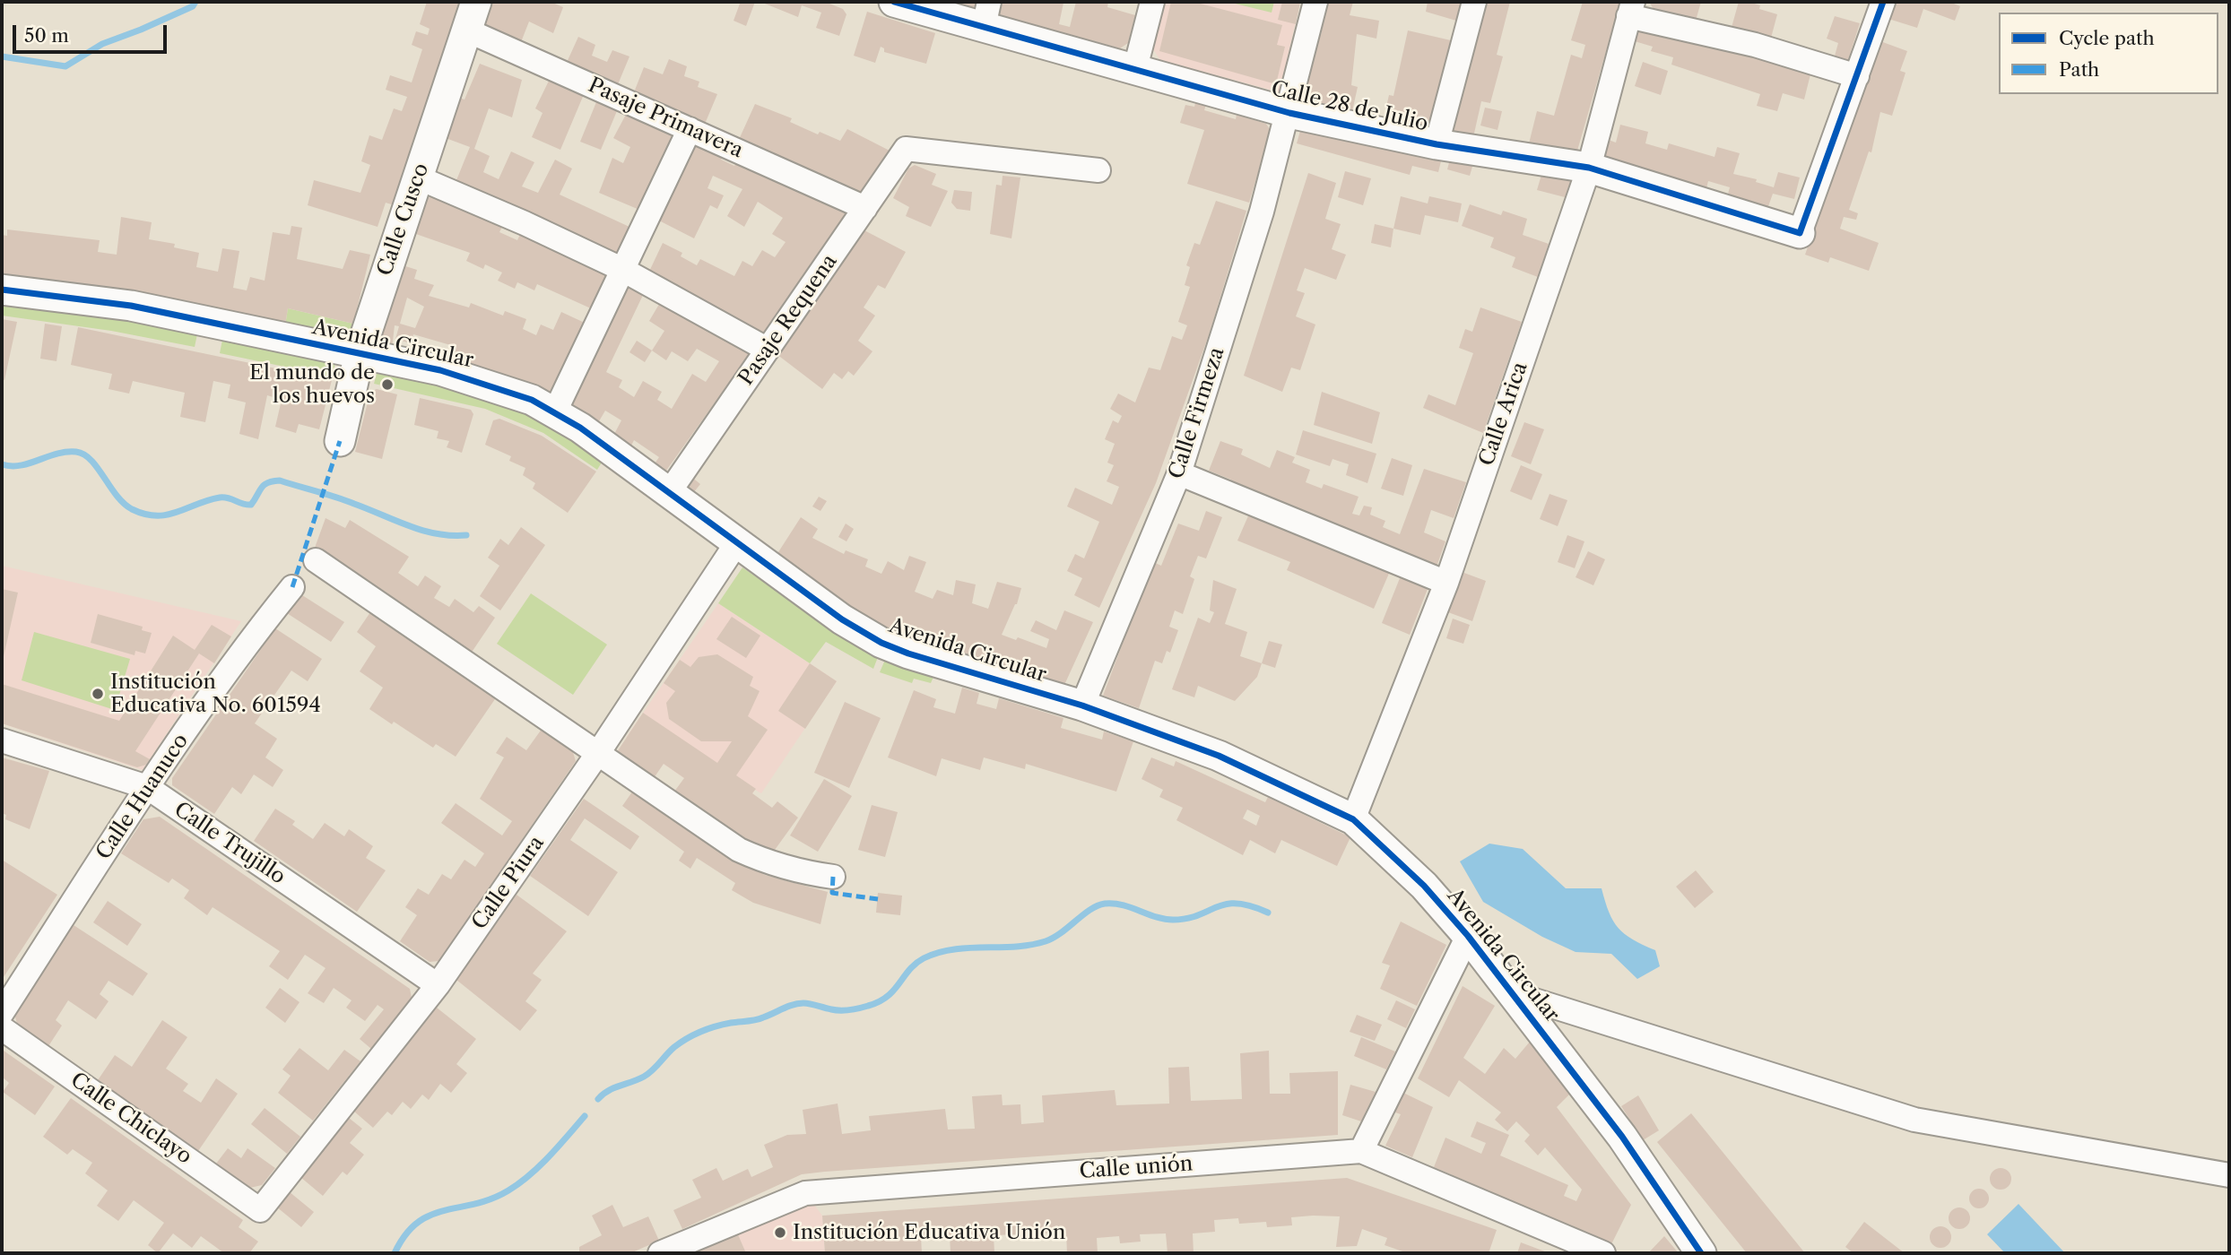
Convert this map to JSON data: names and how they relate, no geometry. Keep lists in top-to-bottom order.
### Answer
{
  "streets": {
    "street": [
      "Calle 28 de Julio",
      "Pasaje Primavera",
      "Calle Cusco",
      "Pasaje Requena",
      "Avenida Circular",
      "Calle Firmeza",
      "Calle Arica",
      "Calle Huanuco",
      "Calle Trujillo",
      "Calle Piura",
      "Calle Chiclayo",
      "Calle unión"
    ]
  },
  "crossings": [
    ["Calle 28 de Julio", "Calle Firmeza"],
    ["Calle 28 de Julio", "Calle Arica"],
    ["Pasaje Primavera", "Calle Cusco"],
    ["Pasaje Primavera", "Pasaje Requena"],
    ["Calle Cusco", "Avenida Circular"],
    ["Pasaje Requena", "Avenida Circular"],
    ["Avenida Circular", "Calle Firmeza"],
    ["Avenida Circular", "Calle Arica"],
    ["Avenida Circular", "Calle Piura"],
    ["Calle Huanuco", "Calle Trujillo"],
    ["Calle Trujillo", "Calle Piura"],
    ["Calle Piura", "Calle Chiclayo"]
  ],
  "places": ["El mundo de los huevos", "Institución Educativa No. 601594", "Institución Educativa Unión"],
  "legend": ["Cycle path", "Path"],
  "scale_bar": "50 m"
}
